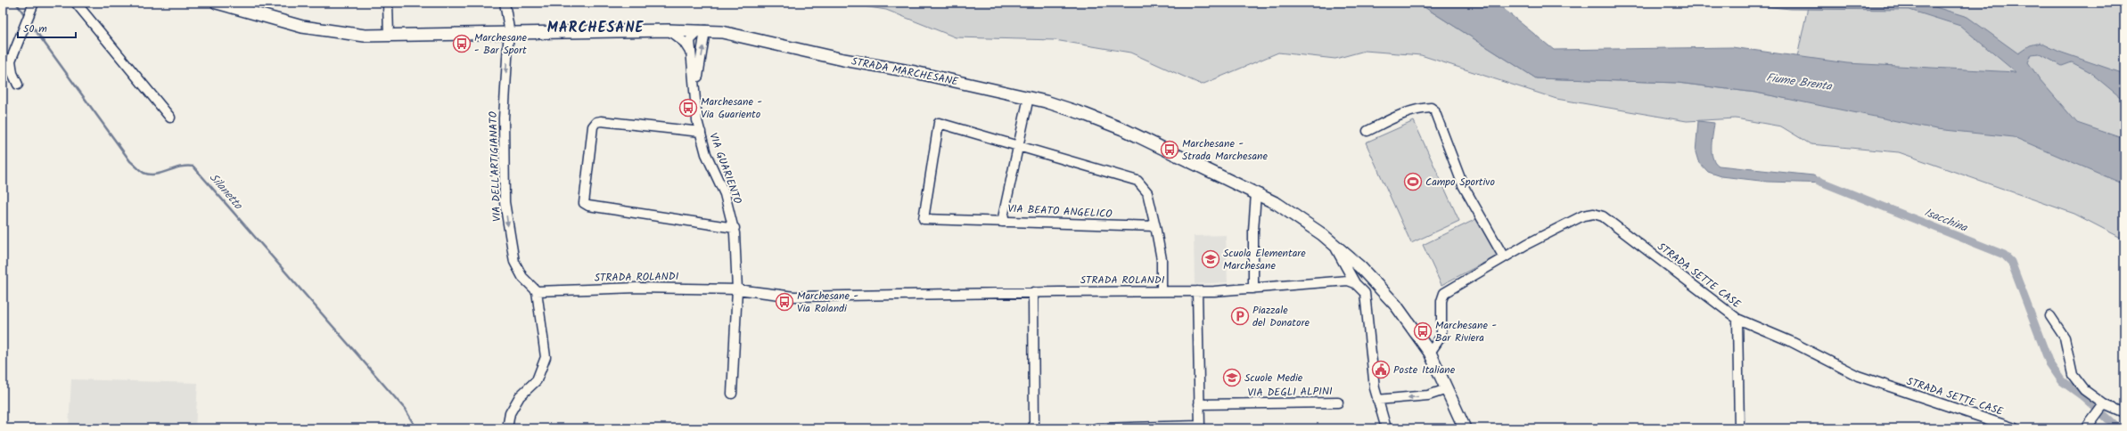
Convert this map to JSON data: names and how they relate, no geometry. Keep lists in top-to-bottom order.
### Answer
{
  "streets": {
    "main road": ["STRADA MARCHESANE"],
    "street": [
      "VIA DELL'ARTIGIANATO",
      "VIA GUARIENTO",
      "VIA BEATO ANGELICO",
      "STRADA SETTE CASE",
      "STRADA ROLANDI",
      "VIA DEGLI ALPINI"
    ]
  },
  "crossings": [
    ["STRADA MARCHESANE", "VIA DELL'ARTIGIANATO"],
    ["STRADA MARCHESANE", "VIA GUARIENTO"],
    ["STRADA MARCHESANE", "VIA BEATO ANGELICO"],
    ["STRADA MARCHESANE", "STRADA SETTE CASE"],
    ["VIA DELL'ARTIGIANATO", "STRADA ROLANDI"],
    ["VIA GUARIENTO", "STRADA ROLANDI"]
  ],
  "one_way": ["VIA DELL'ARTIGIANATO"],
  "districts": ["MARCHESANE"],
  "water": ["Fiume Brenta", "Silanetto", "Isacchina"],
  "places": {
    "bus stop": [
      "Marchesane - Bar Sport",
      "Marchesane - Via Guariento",
      "Marchesane - Strada Marchesane",
      "Marchesane - Via Rolandi",
      "Marchesane - Bar Riviera"
    ],
    "sports": ["Campo Sportivo"],
    "school or university": ["Scuola Elementare Marchesane", "Scuole Medie"],
    "parking": ["Piazzale del Donatore"],
    "public building": ["Poste Italiane"]
  },
  "scale_bar": "50 m"
}
